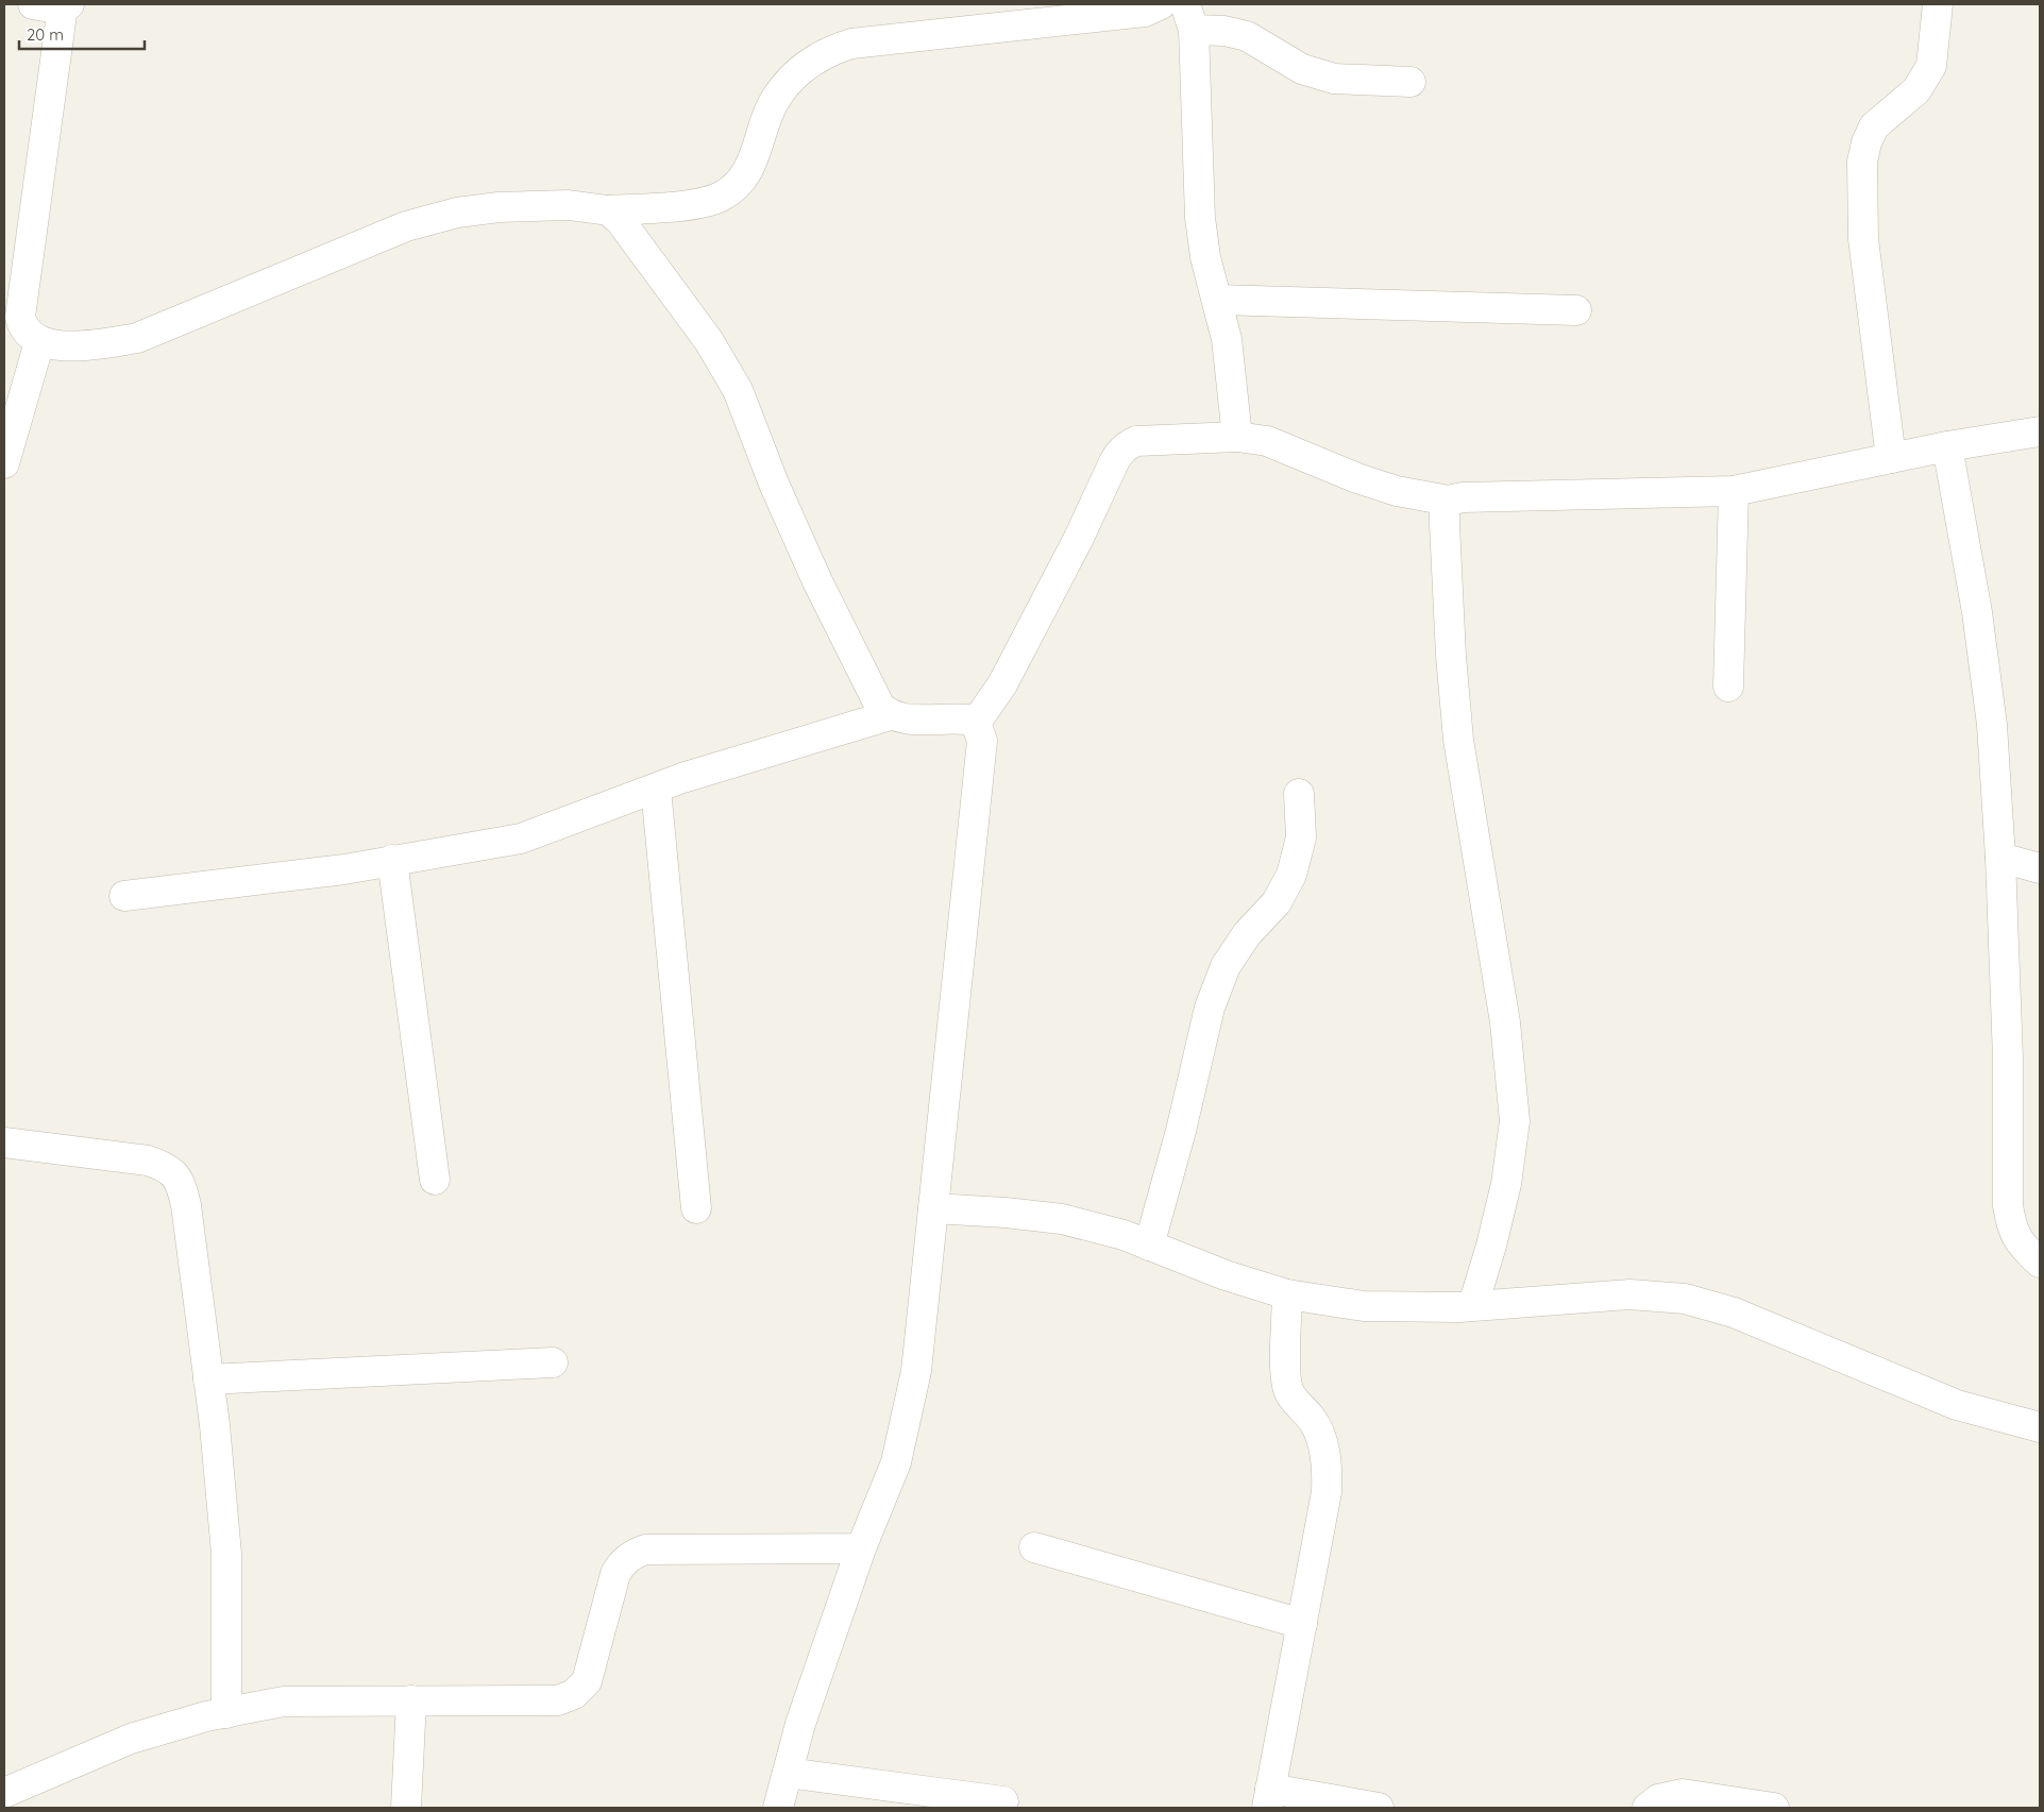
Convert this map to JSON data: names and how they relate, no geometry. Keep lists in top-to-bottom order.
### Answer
{
  "scale_bar": "20 m"
}
